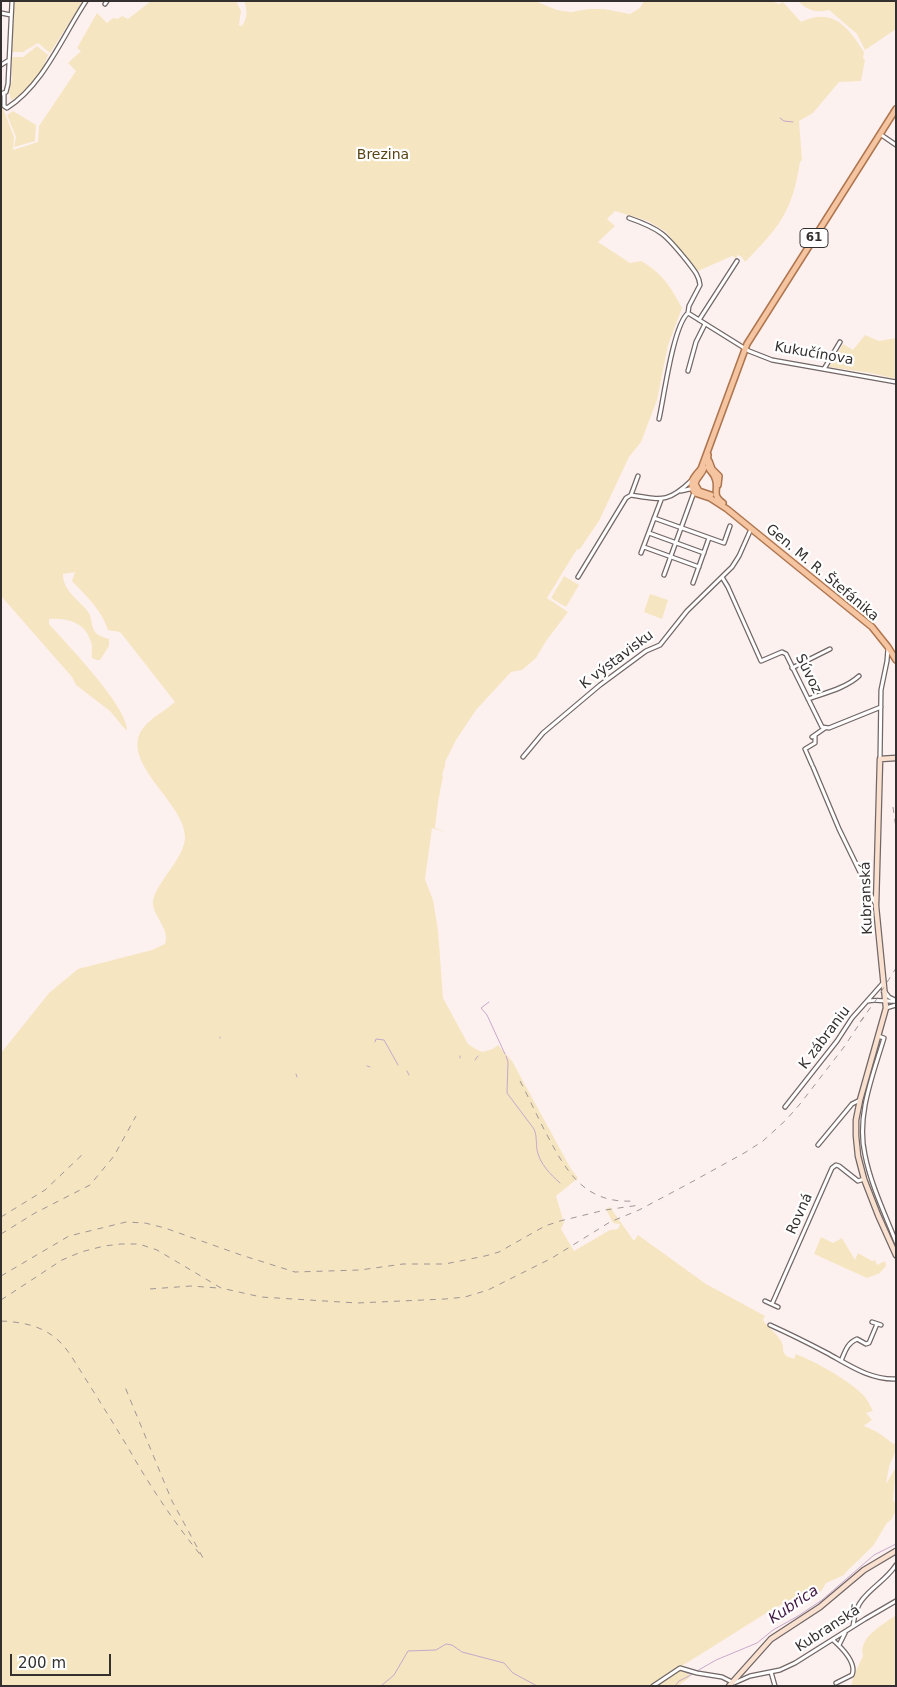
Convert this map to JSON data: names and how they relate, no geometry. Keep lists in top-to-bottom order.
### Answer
{
  "streets": {
    "main road": ["61", "Gen. M. R. Štefánika"],
    "street": [
      "Kukučínova",
      "K výstavisku",
      "Súvoz",
      "Kubranská",
      "K zábraniu",
      "Rovná"
    ]
  },
  "crossings": [
    ["61", "Kukučínova"],
    ["61", "Gen. M. R. Štefánika"],
    ["61", "K výstavisku"],
    ["Gen. M. R. Štefánika", "K výstavisku"],
    ["Gen. M. R. Štefánika", "Kubranská"],
    ["K výstavisku", "Súvoz"],
    ["Kubranská", "K zábraniu"],
    ["Kubranská", "Rovná"]
  ],
  "water": ["Kubrica"],
  "parks": ["Brezina"],
  "scale_bar": "200 m"
}
